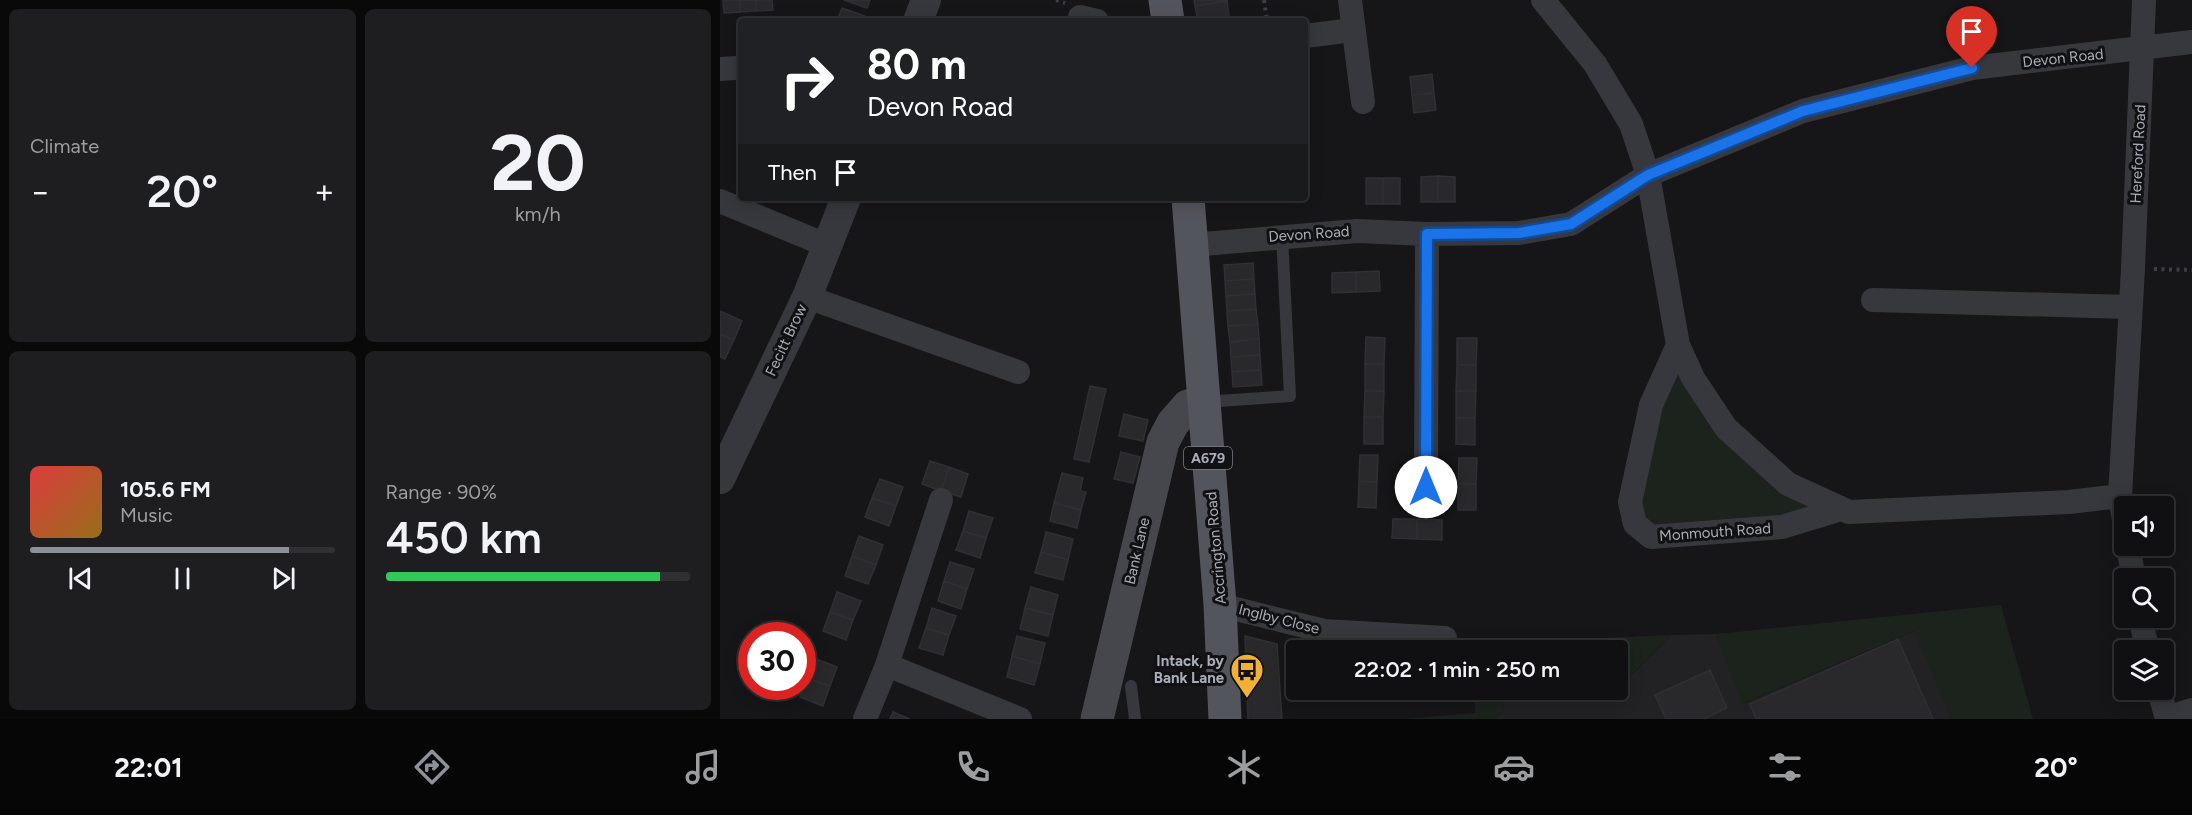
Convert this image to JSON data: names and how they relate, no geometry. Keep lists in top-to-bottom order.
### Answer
{
  "streets": {
    "main road": ["A679", "Accrington Road", "Bank Lane"],
    "street": [
      "Devon Road",
      "Hereford Road",
      "Fecitt Brow",
      "Monmouth Road",
      "Inglby Close"
    ]
  },
  "crossings": [
    ["Devon Road", "Hereford Road"],
    ["Devon Road", "Monmouth Road"],
    ["Devon Road", "Accrington Road"],
    ["Accrington Road", "Bank Lane"],
    ["Accrington Road", "Inglby Close"]
  ],
  "places": {
    "bus stop": ["Intack, by Bank Lane"]
  },
  "page": {
    "tile": [
      "Climate",
      ["20", "km/h"],
      ["Range · 90%", "450 km"]
    ],
    "turn": ["80 m", "Devon Road"],
    "then": "Then",
    "heat": ["−", "20°", "+"],
    "song": ["105.6 FM", "Music"],
    "limit": "30",
    "trip": "22:02 · 1 min · 250 m",
    "tabs": ["22:01", "20°"]
  }
}
